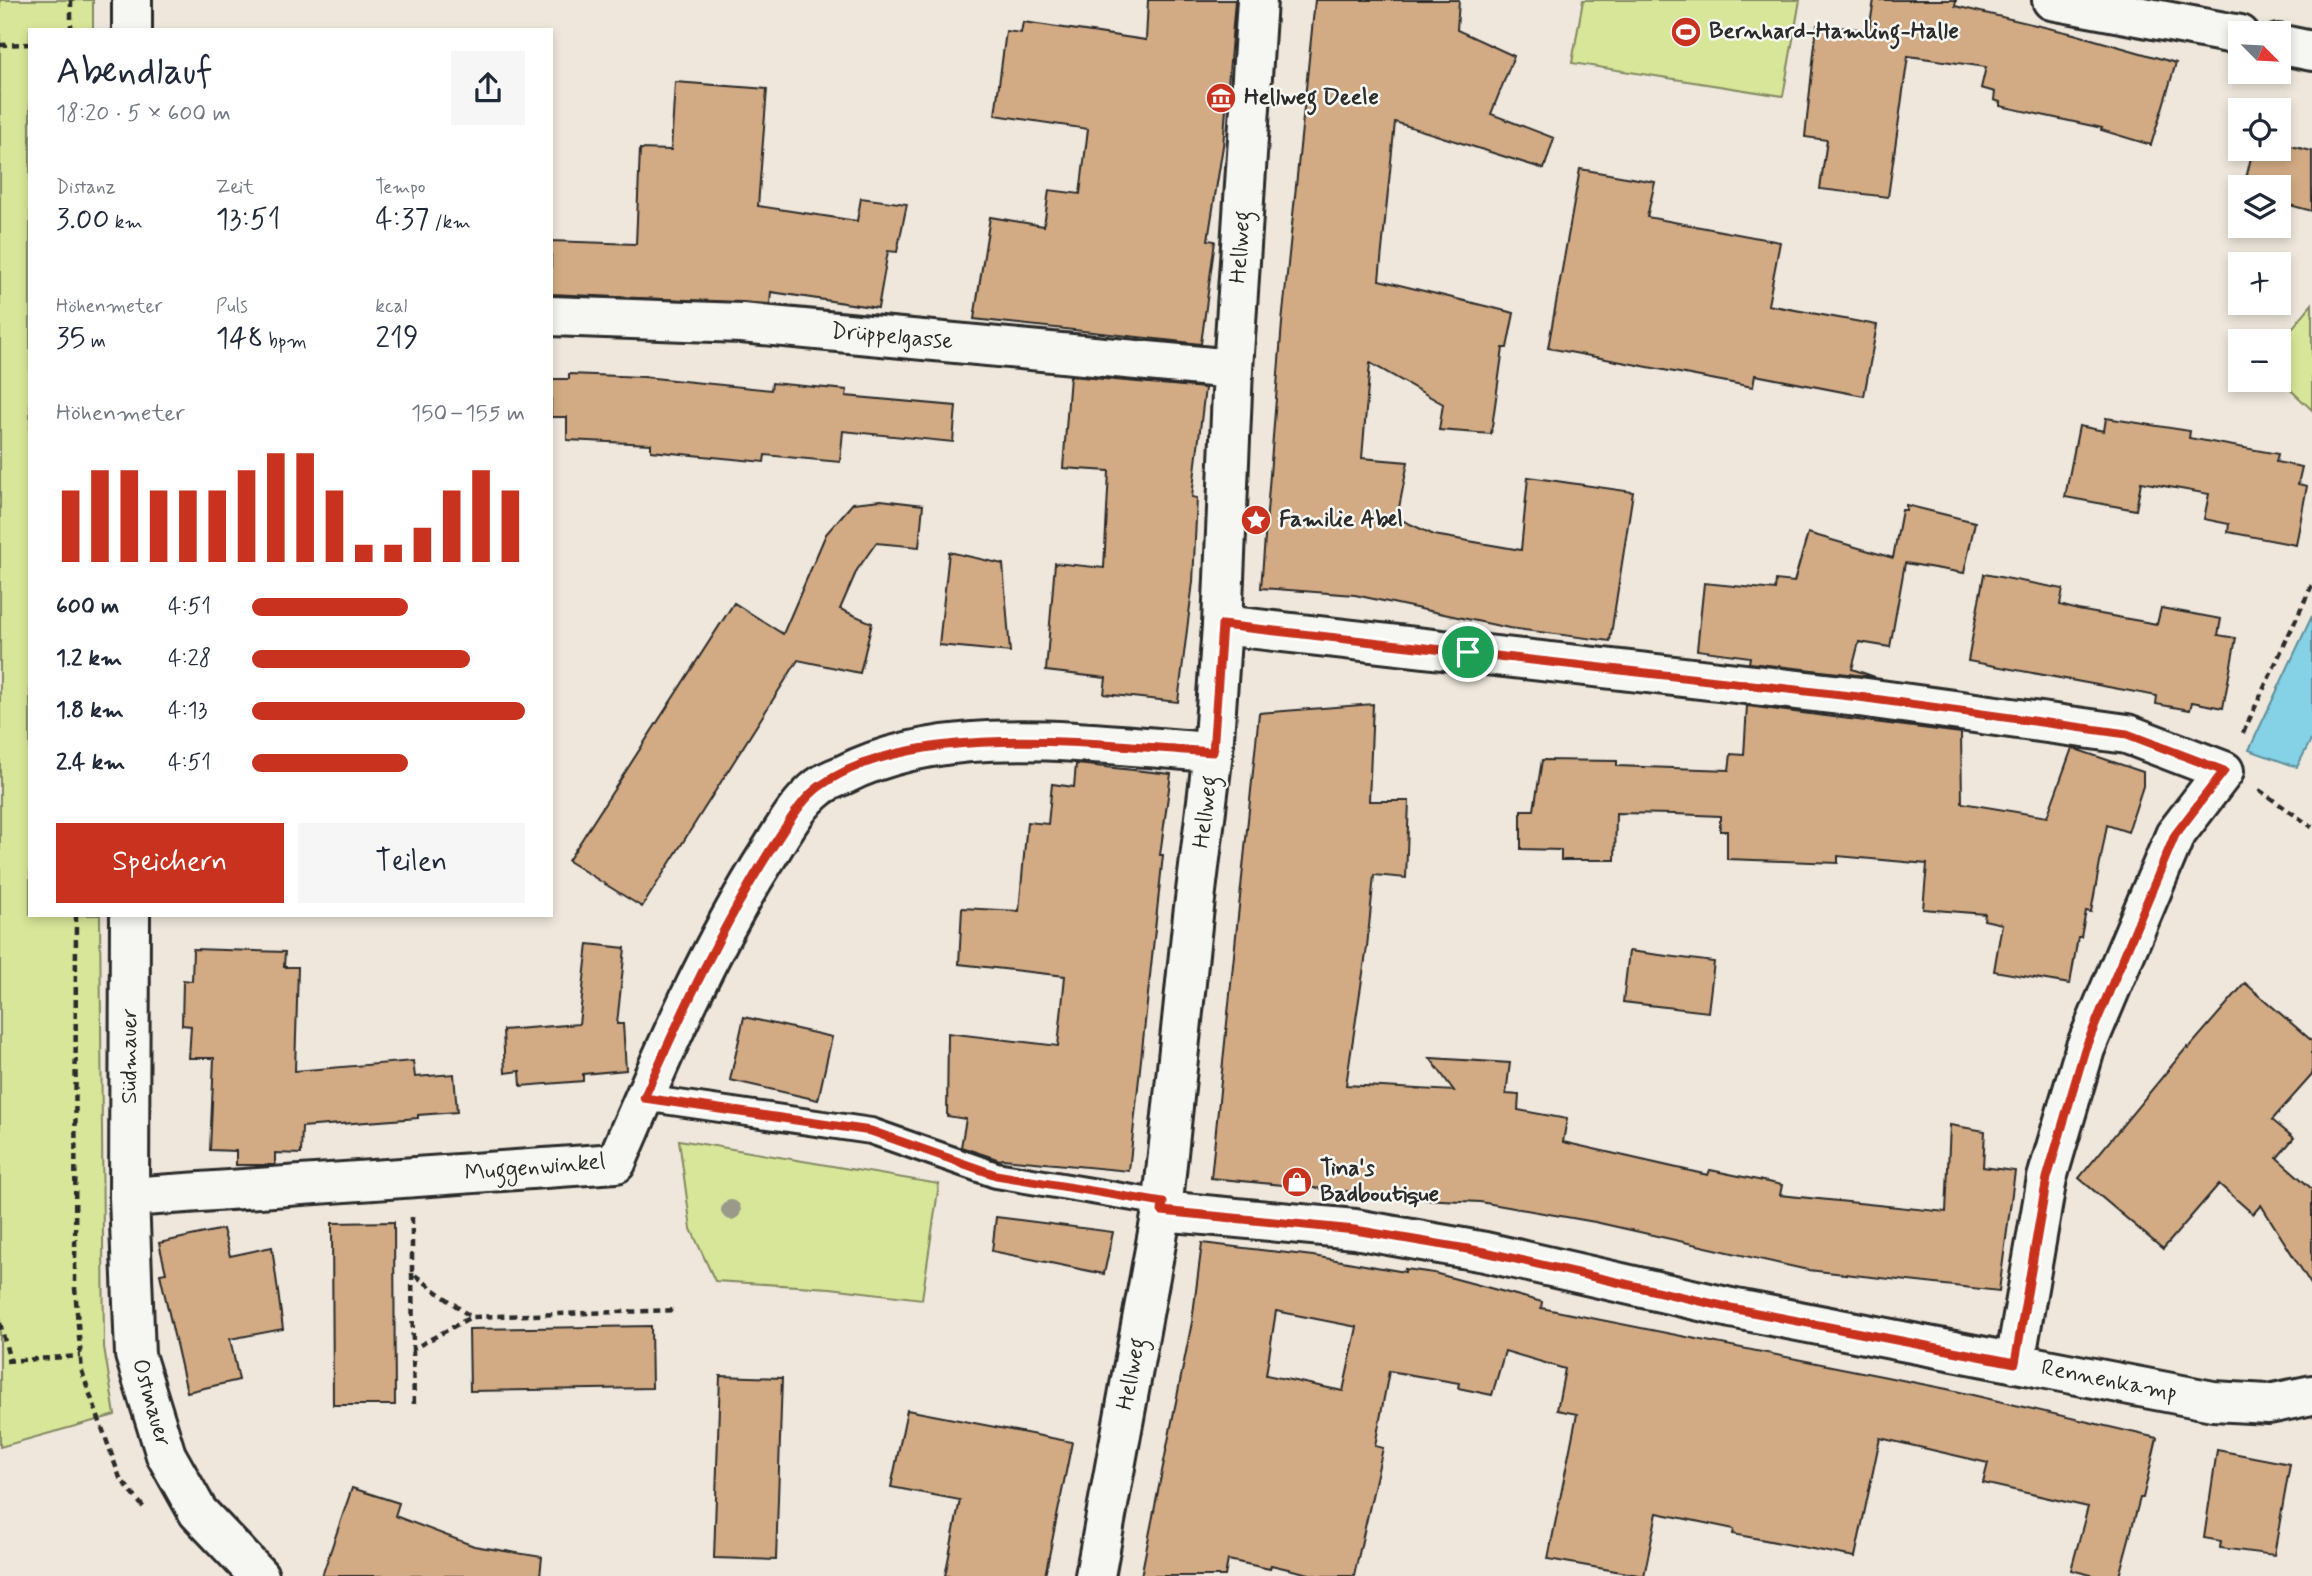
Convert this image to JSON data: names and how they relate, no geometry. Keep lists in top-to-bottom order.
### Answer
{
  "streets": {
    "street": [
      "Hellweg",
      "Drüppelgasse",
      "Südmauer",
      "Muggenwinkel",
      "Rennenkamp",
      "Ostmauer"
    ]
  },
  "crossings": [
    ["Hellweg", "Drüppelgasse"],
    ["Hellweg", "Muggenwinkel"],
    ["Hellweg", "Rennenkamp"],
    ["Südmauer", "Muggenwinkel"],
    ["Südmauer", "Ostmauer"],
    ["Muggenwinkel", "Ostmauer"]
  ],
  "places": {
    "sports": ["Bernhard-Hamling-Halle"],
    "museum": ["Hellweg Deele"],
    "place": ["Familie Abel"],
    "shop": ["Tina's Badboutique"]
  },
  "north": "bottom right",
  "page": {
    "map_buttons": ["+", "−"],
    "heading": ["Abendlauf", "18:20 · 5 × 600 m"],
    "stats": [
      ["Distanz", "3.00 km"],
      ["Zeit", "13:51"],
      ["Tempo", "4:37 /km"],
      ["Höhenmeter", "35 m"],
      ["Puls", "148 bpm"],
      ["kcal", "219"]
    ],
    "chart": ["Höhenmeter", "150–155 m"],
    "list": [
      {
        "name": "600 m",
        "note": "4:51"
      },
      {
        "name": "1.2 km",
        "note": "4:28"
      },
      {
        "name": "1.8 km",
        "note": "4:13"
      },
      {
        "name": "2.4 km",
        "note": "4:51"
      }
    ],
    "buttons": ["Speichern", "Teilen"]
  }
}
